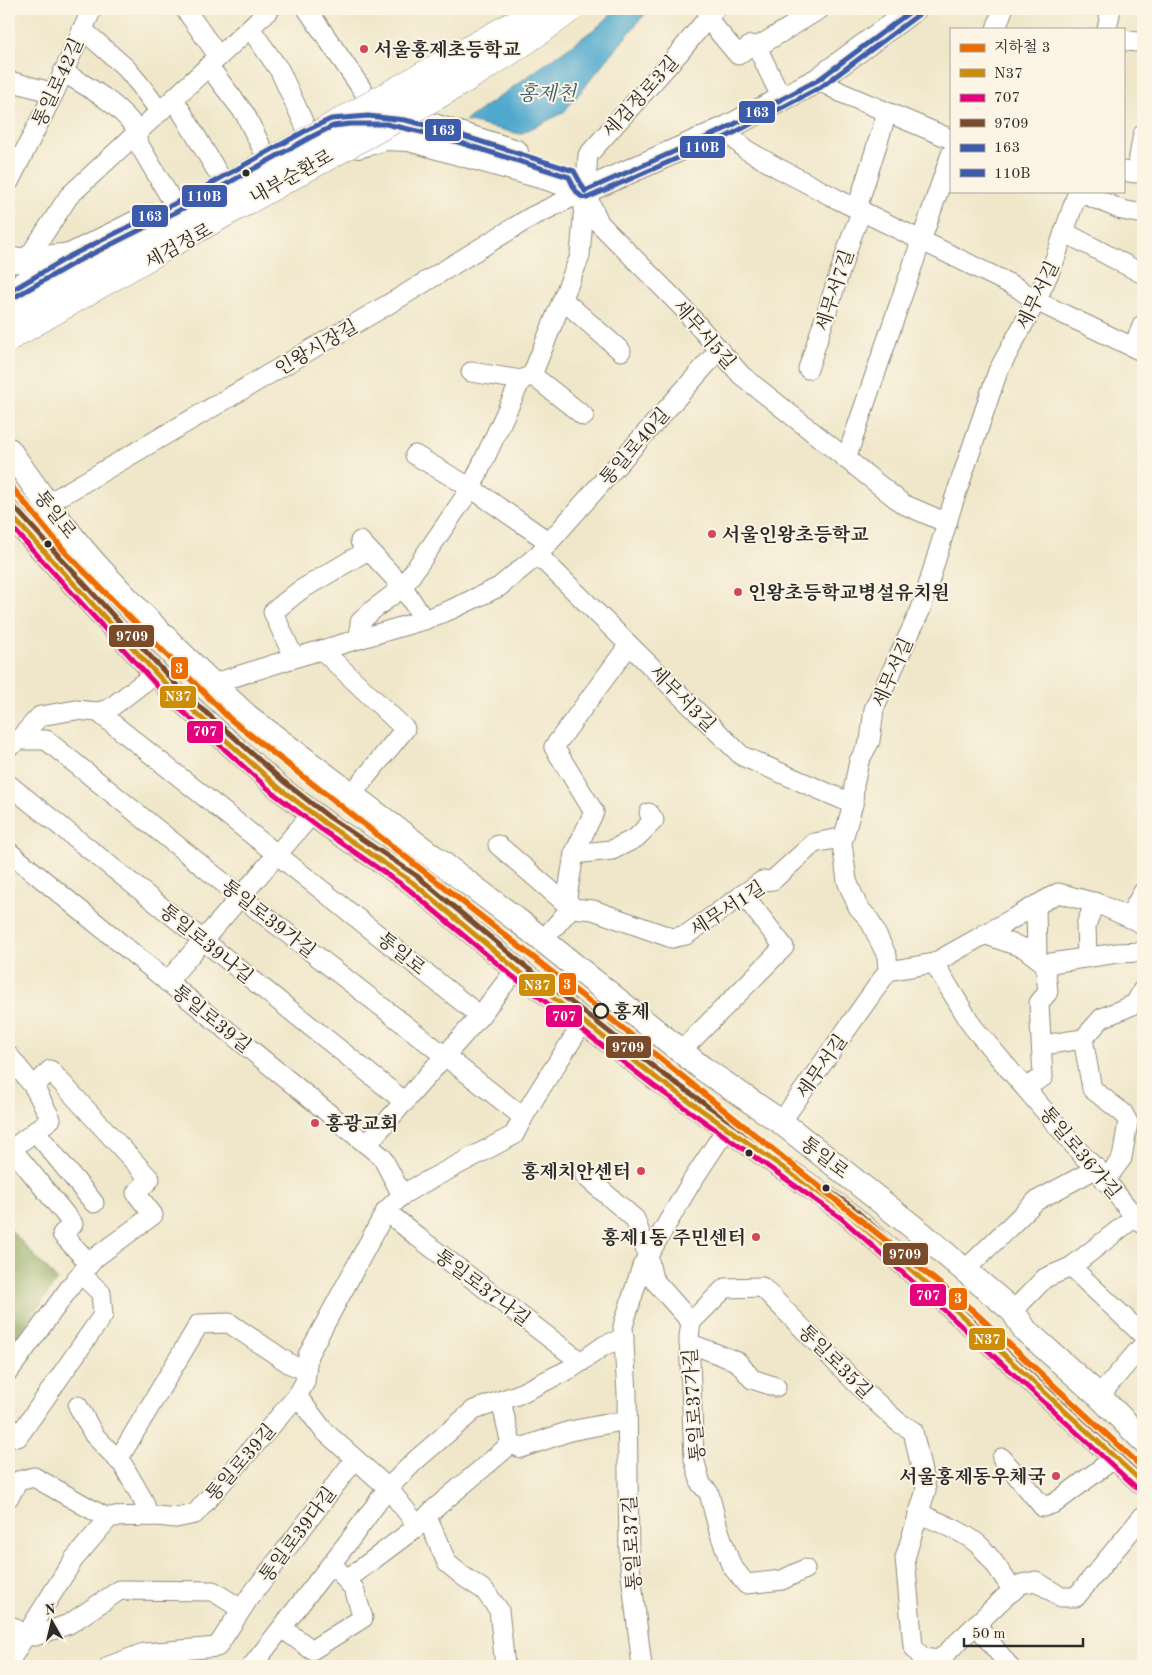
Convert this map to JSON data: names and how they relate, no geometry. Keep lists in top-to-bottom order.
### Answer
{
  "streets": {
    "highway": ["내부순환로"],
    "main road": ["세검정로", "통일로"],
    "street": [
      "통일로42길",
      "세검정로3길",
      "세무서7길",
      "세무서길",
      "세무서5길",
      "인왕시장길",
      "통일로40길",
      "세무서3길",
      "세무서1길",
      "통일로39가길",
      "통일로39나길",
      "통일로39길",
      "통일로36가길",
      "통일로37나길",
      "통일로35길",
      "통일로37가길",
      "통일로39다길",
      "통일로37길"
    ]
  },
  "crossings": [
    ["세검정로3길", "세검정로"],
    ["세검정로3길", "세무서5길"],
    ["세검정로3길", "인왕시장길"],
    ["세검정로", "세무서5길"],
    ["세검정로", "인왕시장길"],
    ["세무서길", "세무서5길"],
    ["세무서길", "통일로"],
    ["세무서길", "세무서3길"],
    ["세무서길", "세무서1길"],
    ["세무서5길", "인왕시장길"],
    ["세무서5길", "통일로40길"],
    ["인왕시장길", "통일로"],
    ["통일로40길", "통일로"],
    ["통일로40길", "세무서3길"],
    ["통일로", "통일로39길"],
    ["통일로", "통일로37길"],
    ["통일로39가길", "통일로39길"],
    ["통일로39길", "통일로37나길"],
    ["통일로35길", "통일로37가길"],
    ["통일로37가길", "통일로37길"]
  ],
  "water": ["홍제천"],
  "places": [
    "서울홍제초등학교",
    "서울인왕초등학교",
    "인왕초등학교병설유치원",
    "홍제",
    "홍광교회",
    "홍제치안센터",
    "홍제1동 주민센터",
    "서울홍제동우체국"
  ],
  "lines": [
    "transit line 163",
    "transit line 110B",
    "metro line 3",
    "transit line 9709",
    "transit line N37",
    "transit line 707"
  ],
  "legend": [
    "지하철 3",
    "N37",
    "707",
    "9709",
    "163",
    "110B"
  ],
  "scale_bar": "50 m",
  "north": "top"
}
